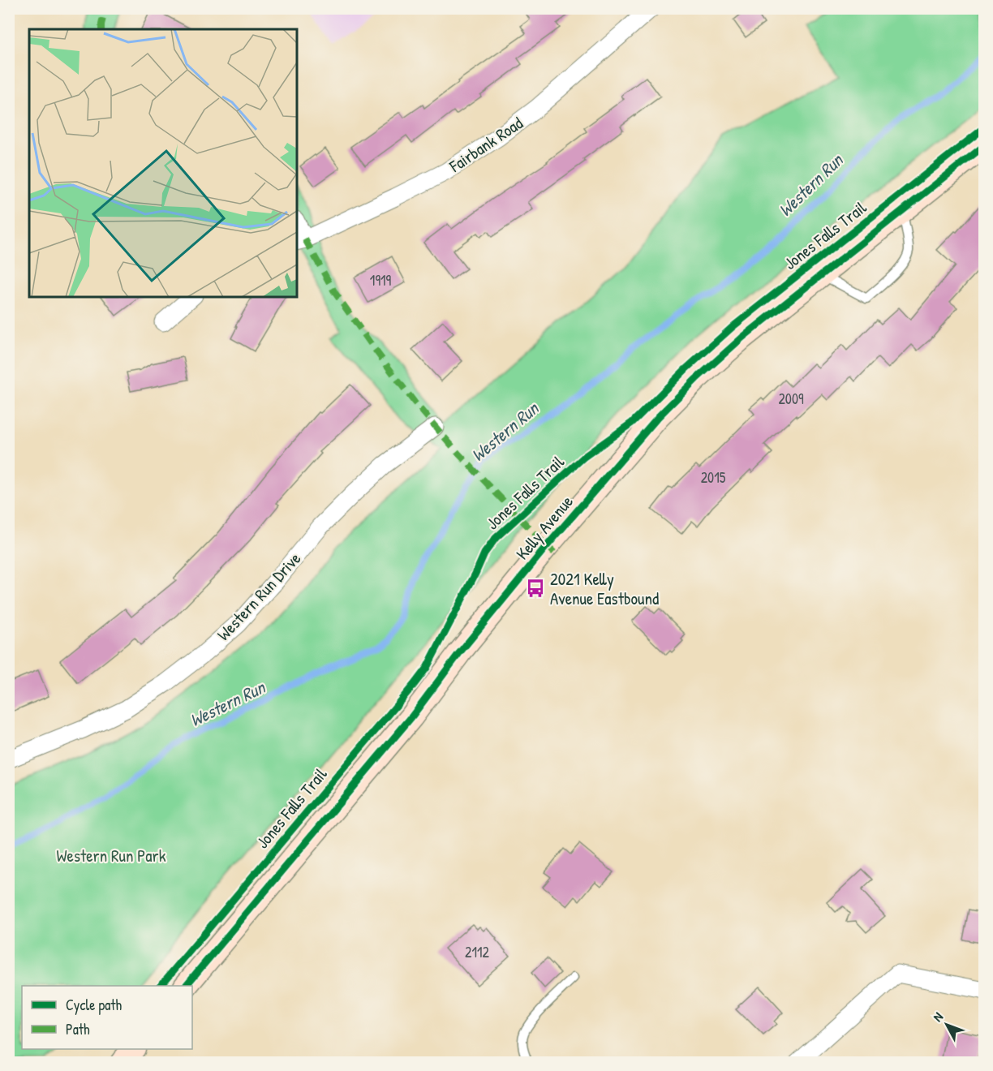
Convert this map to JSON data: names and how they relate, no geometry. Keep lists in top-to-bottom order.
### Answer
{
  "streets": {
    "main road": ["Kelly Avenue"],
    "street": ["Fairbank Road", "Western Run Drive"],
    "cycle path": ["Jones Falls Trail"]
  },
  "water": ["Western Run"],
  "parks": ["Western Run Park"],
  "places": {
    "bus stop": ["2021 Kelly Avenue Eastbound"]
  },
  "house_numbers": [
    "1919",
    "2009",
    "2015",
    "2112"
  ],
  "legend": ["Cycle path", "Path"],
  "north": "top left"
}
